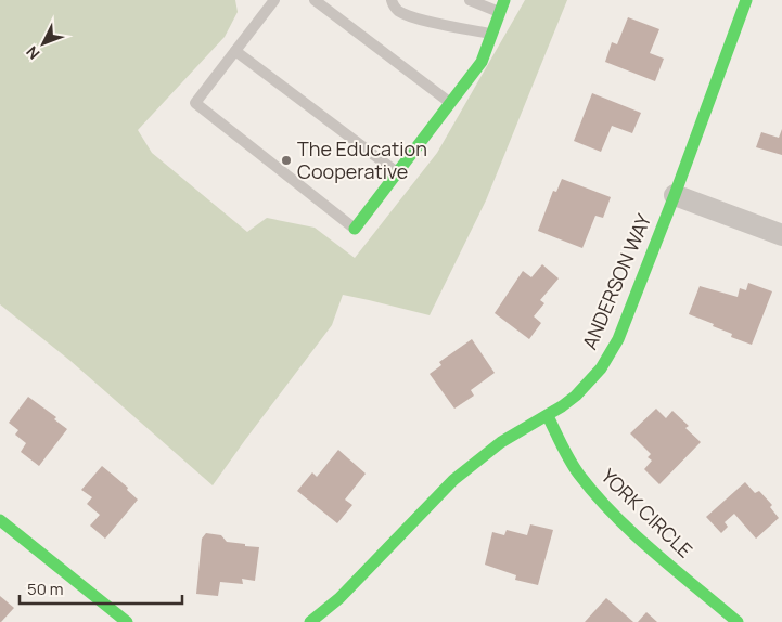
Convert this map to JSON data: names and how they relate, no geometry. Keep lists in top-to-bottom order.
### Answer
{
  "streets": {
    "street": ["ANDERSON WAY", "YORK CIRCLE"]
  },
  "crossings": [
    ["ANDERSON WAY", "YORK CIRCLE"]
  ],
  "places": ["The Education Cooperative"],
  "scale_bar": "50 m",
  "north": "bottom left"
}
